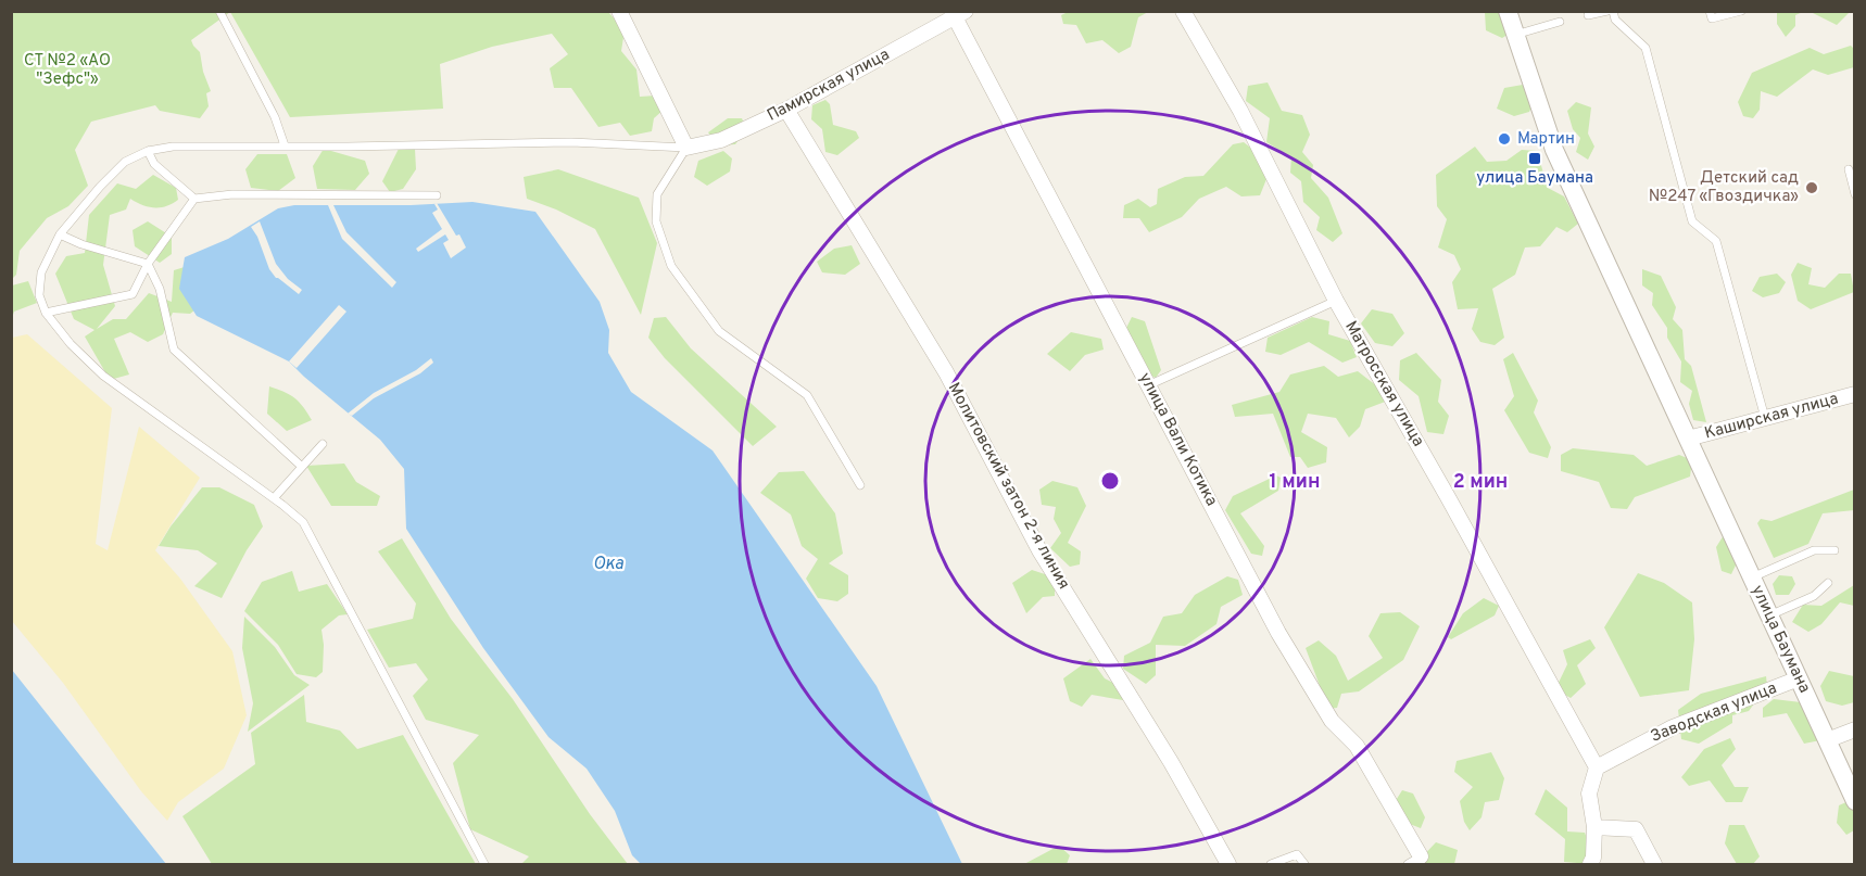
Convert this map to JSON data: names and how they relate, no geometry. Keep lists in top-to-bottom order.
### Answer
{
  "streets": {
    "street": [
      "Памирская улица",
      "Матросская улица",
      "Каширская улица",
      "улица Вали Котика",
      "Молитовский затон 2-я линия",
      "улица Баумана",
      "Заводская улица"
    ]
  },
  "crossings": [
    ["Памирская улица", "улица Вали Котика"],
    ["Памирская улица", "Молитовский затон 2-я линия"],
    ["Матросская улица", "Заводская улица"],
    ["Каширская улица", "улица Баумана"],
    ["улица Баумана", "Заводская улица"]
  ],
  "water": ["Ока"],
  "parks": ["СТ №2 «АО \"Зефс\"»"],
  "places": {
    "other": ["Мартин", "Детский сад №247 «Гвоздичка»"],
    "transit": ["улица Баумана"]
  },
  "rings": ["1 мин", "2 мин"]
}
